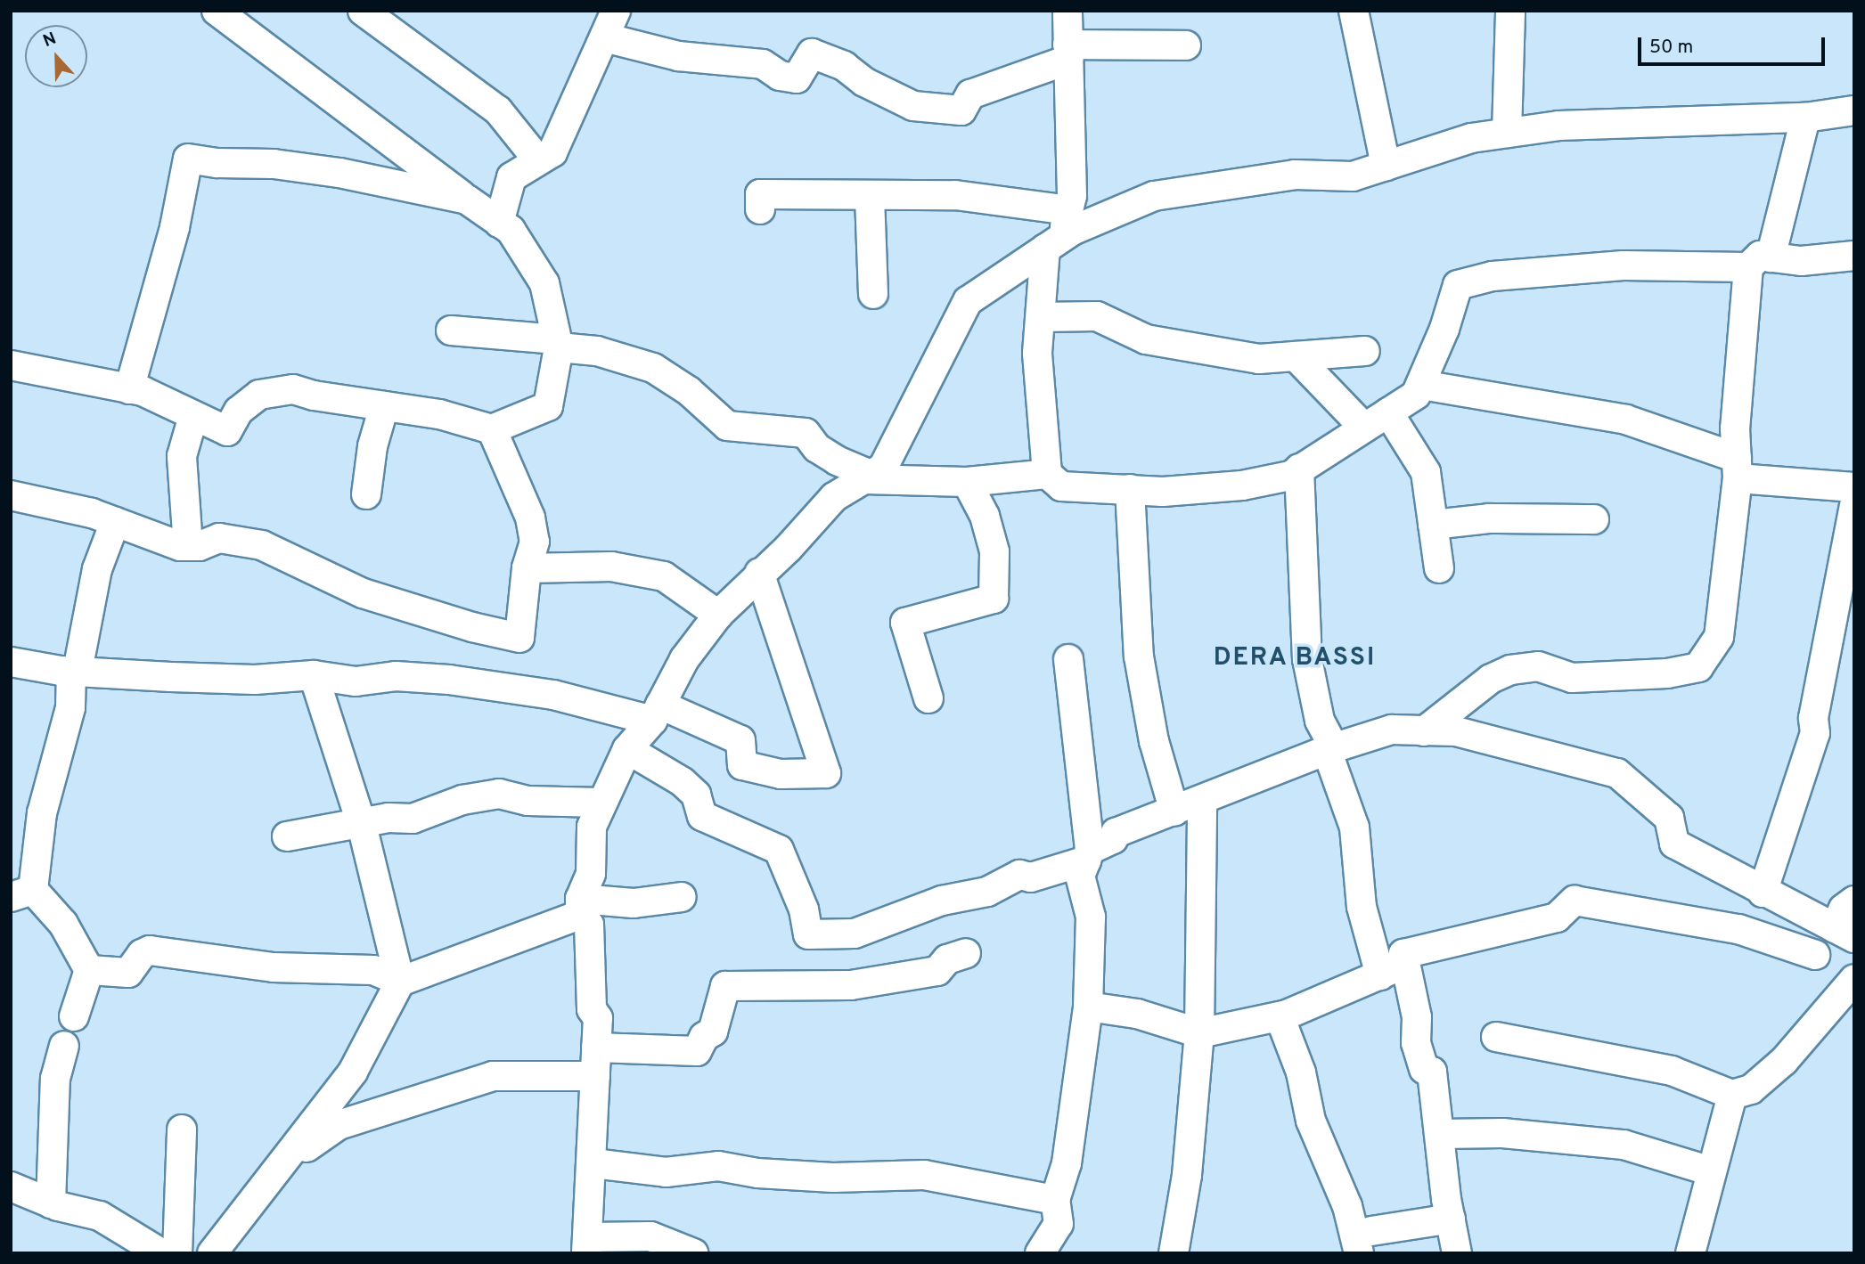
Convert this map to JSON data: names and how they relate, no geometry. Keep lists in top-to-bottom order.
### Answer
{
  "districts": ["DERA BASSI"],
  "scale_bar": "50 m",
  "north": "top"
}
